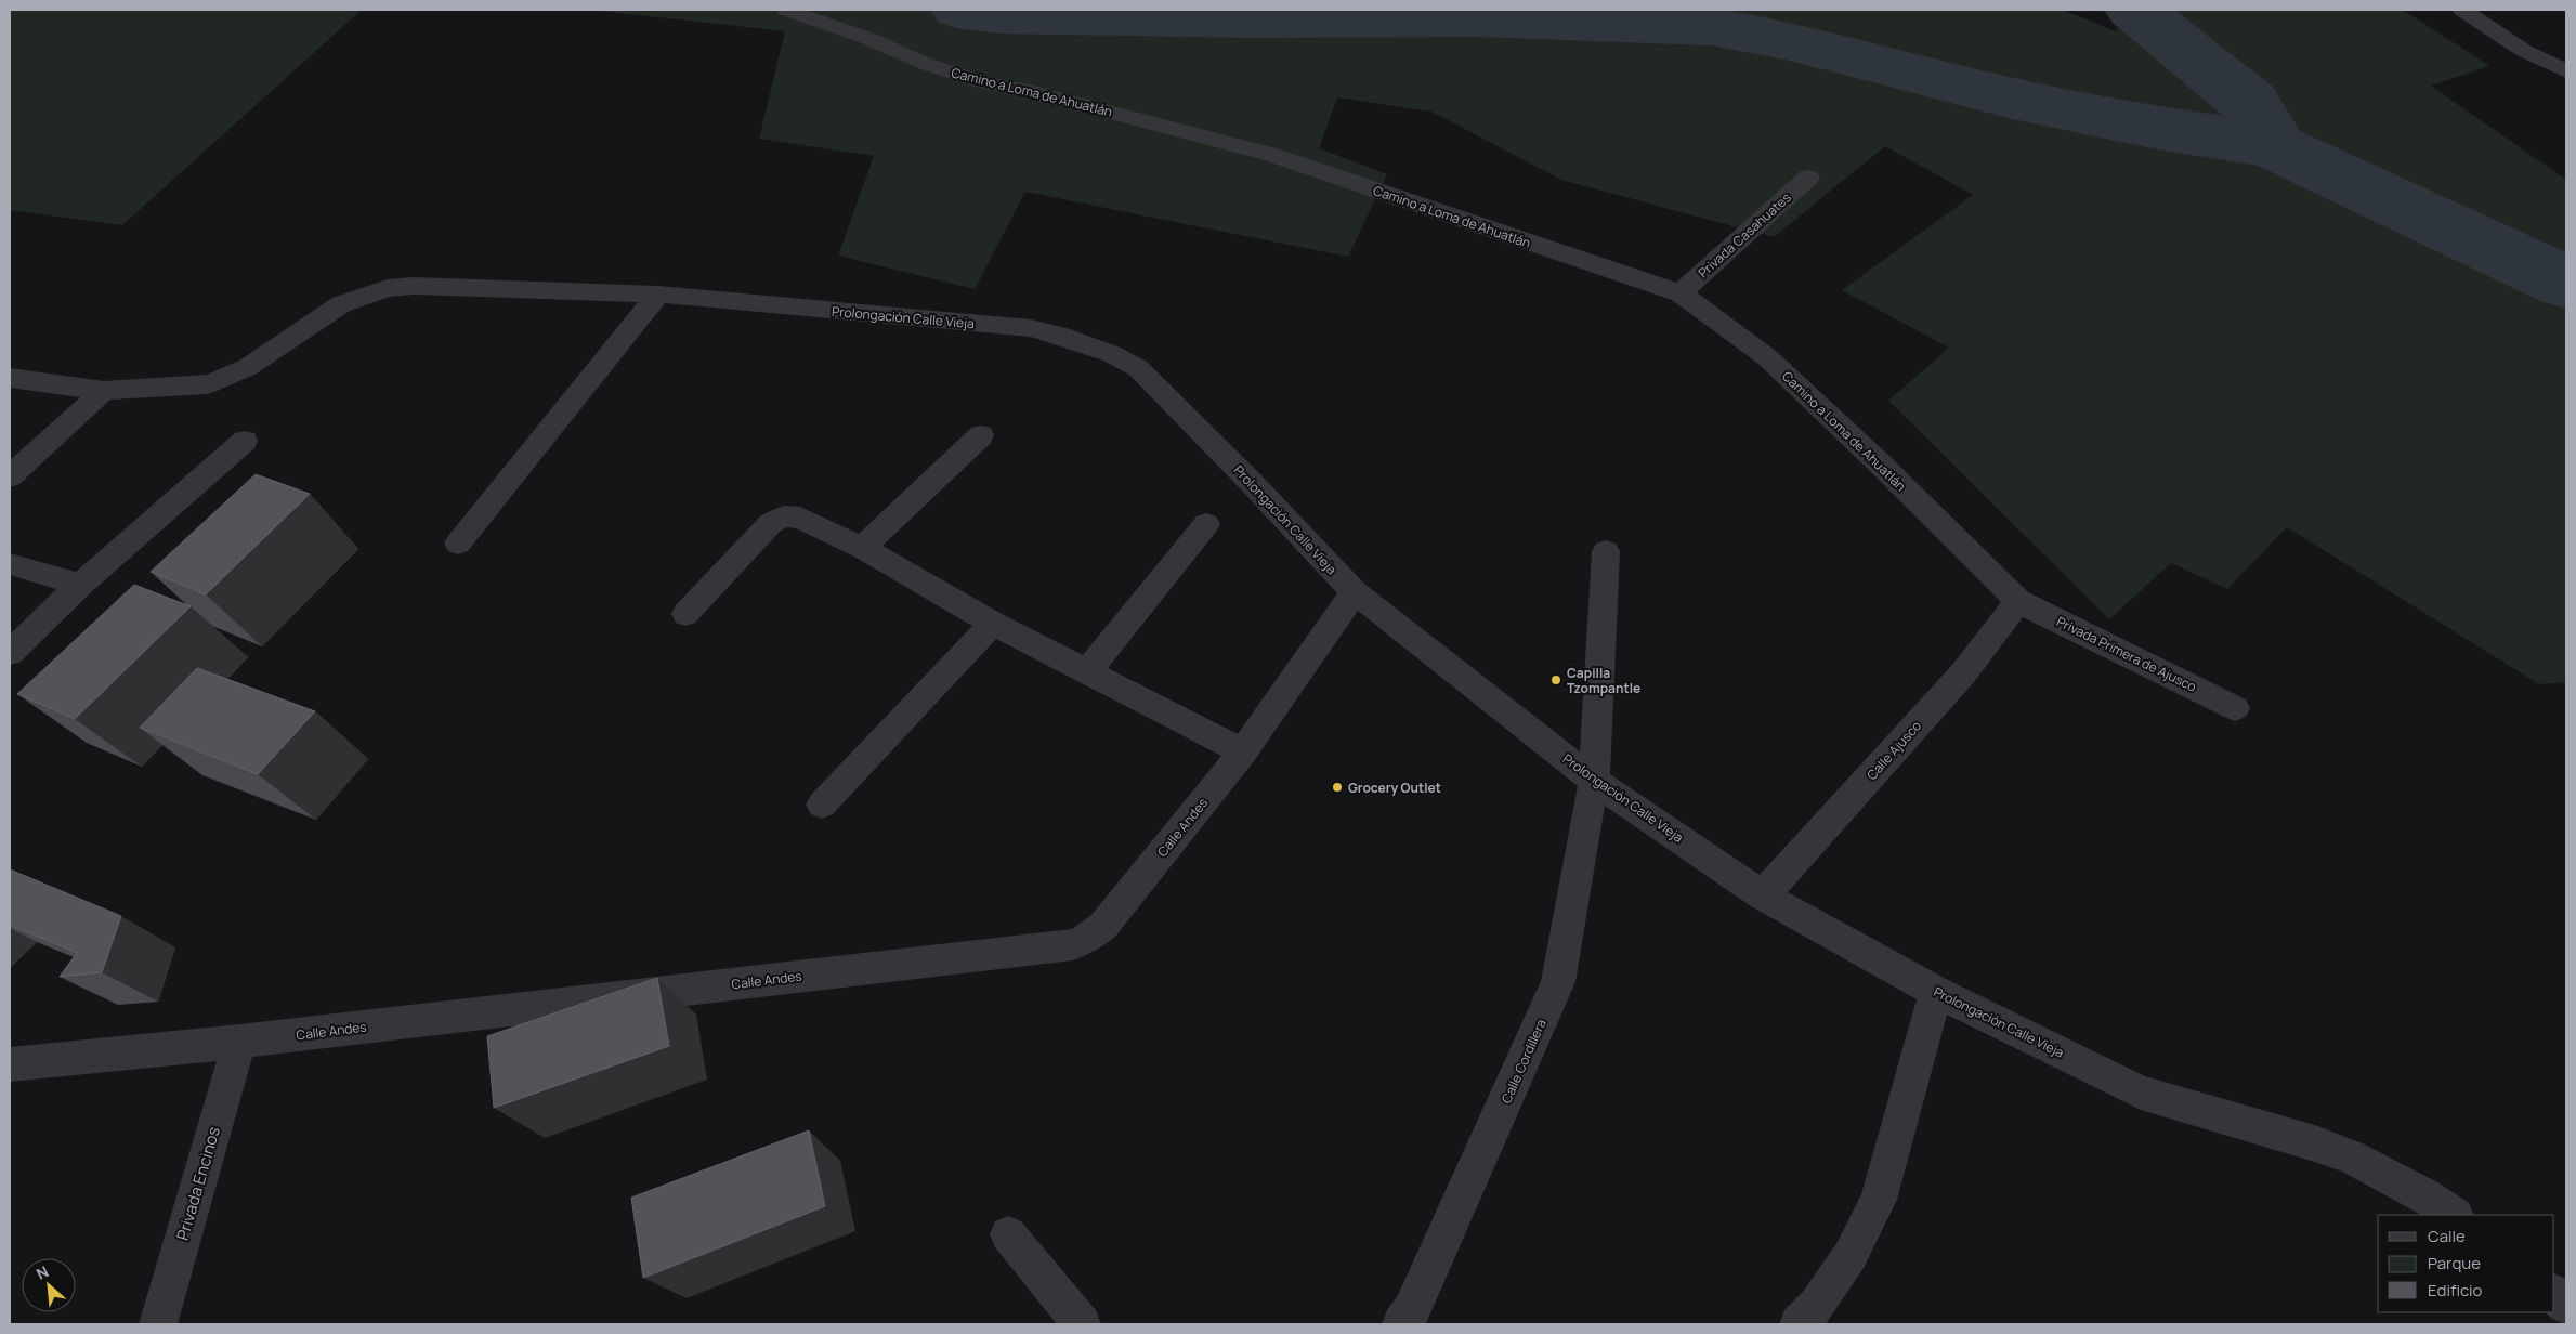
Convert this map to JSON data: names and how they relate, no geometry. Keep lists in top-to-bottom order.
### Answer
{
  "streets": {
    "street": [
      "Camino a Loma de Ahuatlán",
      "Privada Casahuates",
      "Prolongación Calle Vieja",
      "Privada Primera de Ajusco",
      "Calle Ajusco",
      "Calle Andes",
      "Calle Cordillera",
      "Privada Encinos"
    ]
  },
  "crossings": [
    ["Camino a Loma de Ahuatlán", "Privada Casahuates"],
    ["Camino a Loma de Ahuatlán", "Privada Primera de Ajusco"],
    ["Camino a Loma de Ahuatlán", "Calle Ajusco"],
    ["Prolongación Calle Vieja", "Calle Ajusco"],
    ["Prolongación Calle Vieja", "Calle Andes"],
    ["Prolongación Calle Vieja", "Calle Cordillera"],
    ["Privada Primera de Ajusco", "Calle Ajusco"],
    ["Calle Andes", "Privada Encinos"]
  ],
  "places": ["Capilla Tzompantle", "Grocery Outlet"],
  "legend": ["Calle", "Parque", "Edificio"],
  "north": "top left"
}
